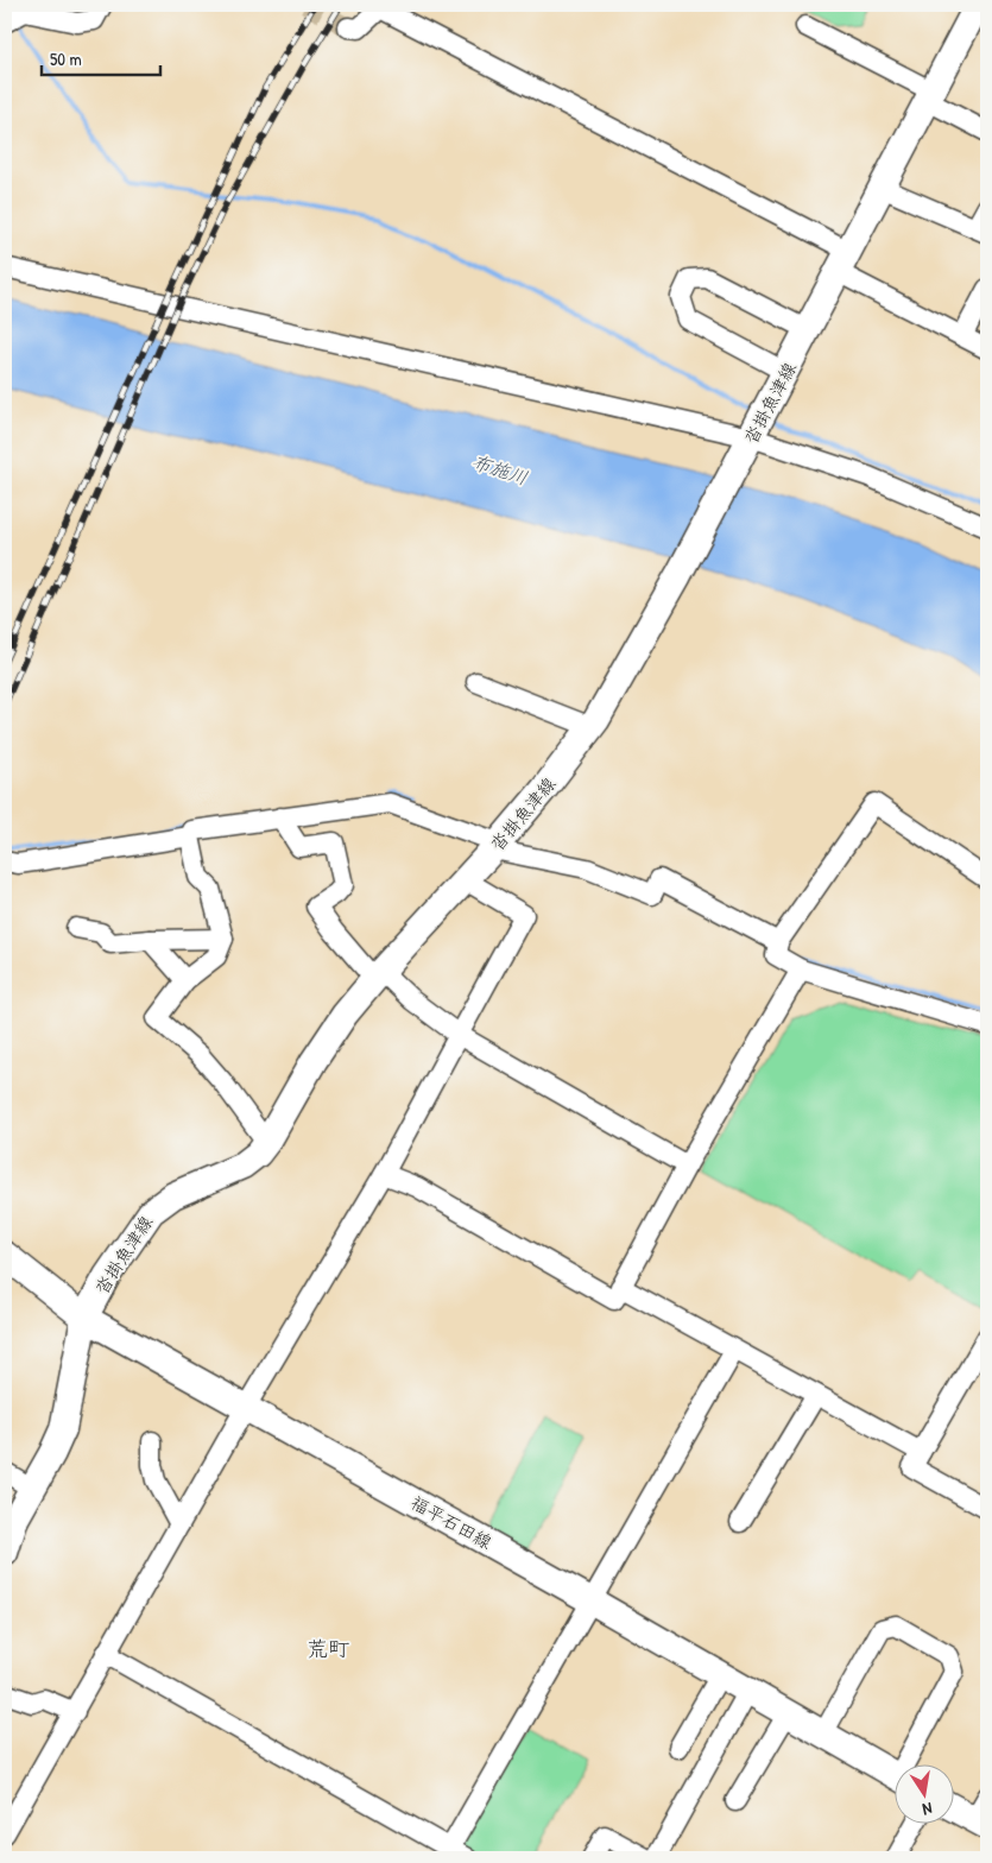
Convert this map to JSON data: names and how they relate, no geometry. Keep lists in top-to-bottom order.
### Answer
{
  "streets": {
    "main road": ["沓掛魚津線", "福平石田線"]
  },
  "crossings": [
    ["沓掛魚津線", "福平石田線"]
  ],
  "districts": ["荒町"],
  "water": ["布施川"],
  "scale_bar": "50 m",
  "north": "bottom"
}
